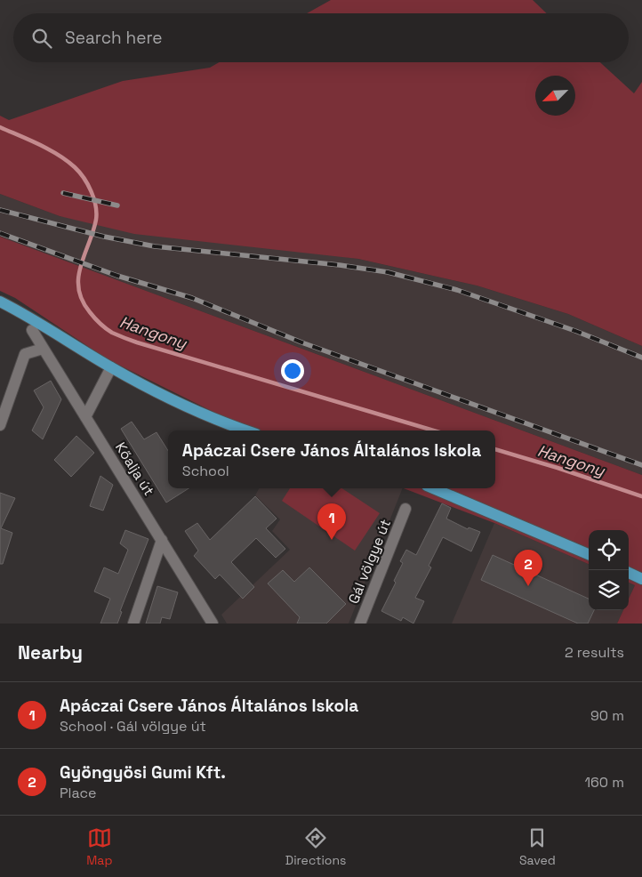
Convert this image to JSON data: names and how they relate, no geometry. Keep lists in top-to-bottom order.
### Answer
{
  "streets": {
    "street": ["Kőalja út", "Gál völgye út"]
  },
  "water": ["Hangony"],
  "north": "bottom left",
  "page": {
    "search": "Search here",
    "popup": ["Apáczai Csere János Általános Iskola", "School"],
    "pins": ["1", "2"],
    "heading": ["Nearby", "2 results"],
    "list": [
      {
        "mark": "1",
        "name": "Apáczai Csere János Általános Iskola",
        "note": "School · Gál völgye út",
        "value": "90 m"
      },
      {
        "mark": "2",
        "name": "Gyöngyösi Gumi Kft.",
        "note": "Place",
        "value": "160 m"
      }
    ],
    "nav": ["Map", "Directions", "Saved"]
  }
}
